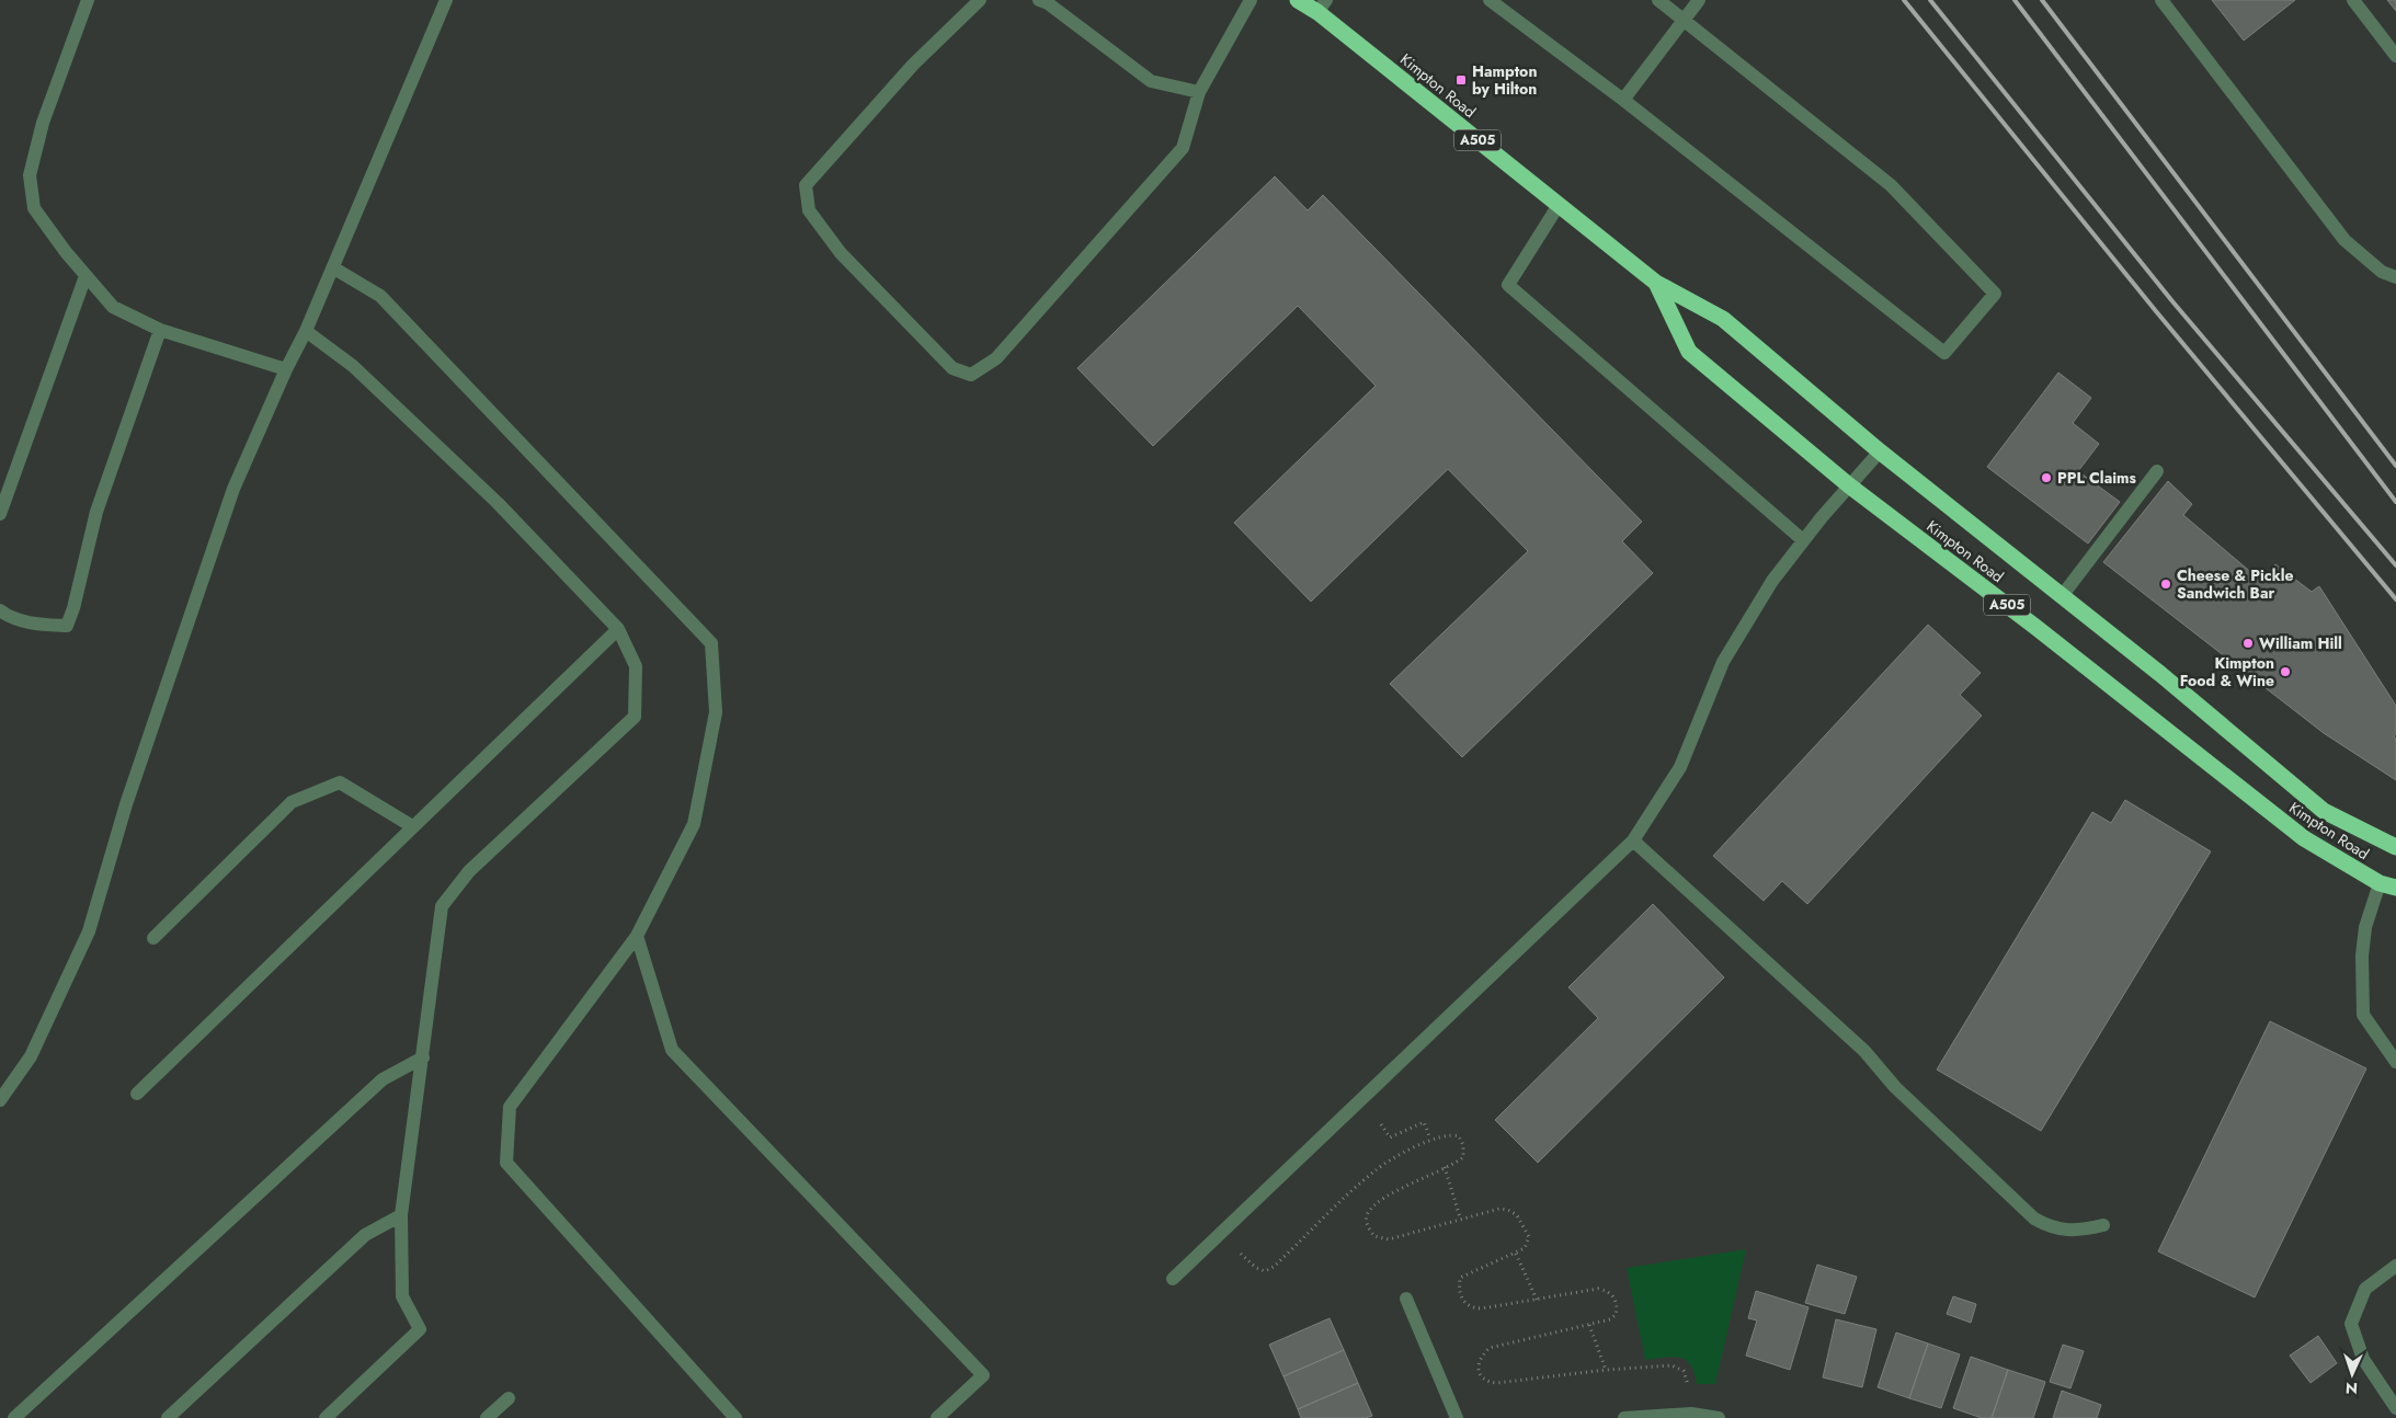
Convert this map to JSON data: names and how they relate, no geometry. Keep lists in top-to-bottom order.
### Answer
{
  "streets": {
    "highway": ["Kimpton Road", "A505"]
  },
  "places": {
    "transit": ["Hampton by Hilton"],
    "other": [
      "PPL Claims",
      "Cheese & Pickle Sandwich Bar",
      "William Hill",
      "Kimpton Food & Wine"
    ]
  },
  "north": "bottom"
}
